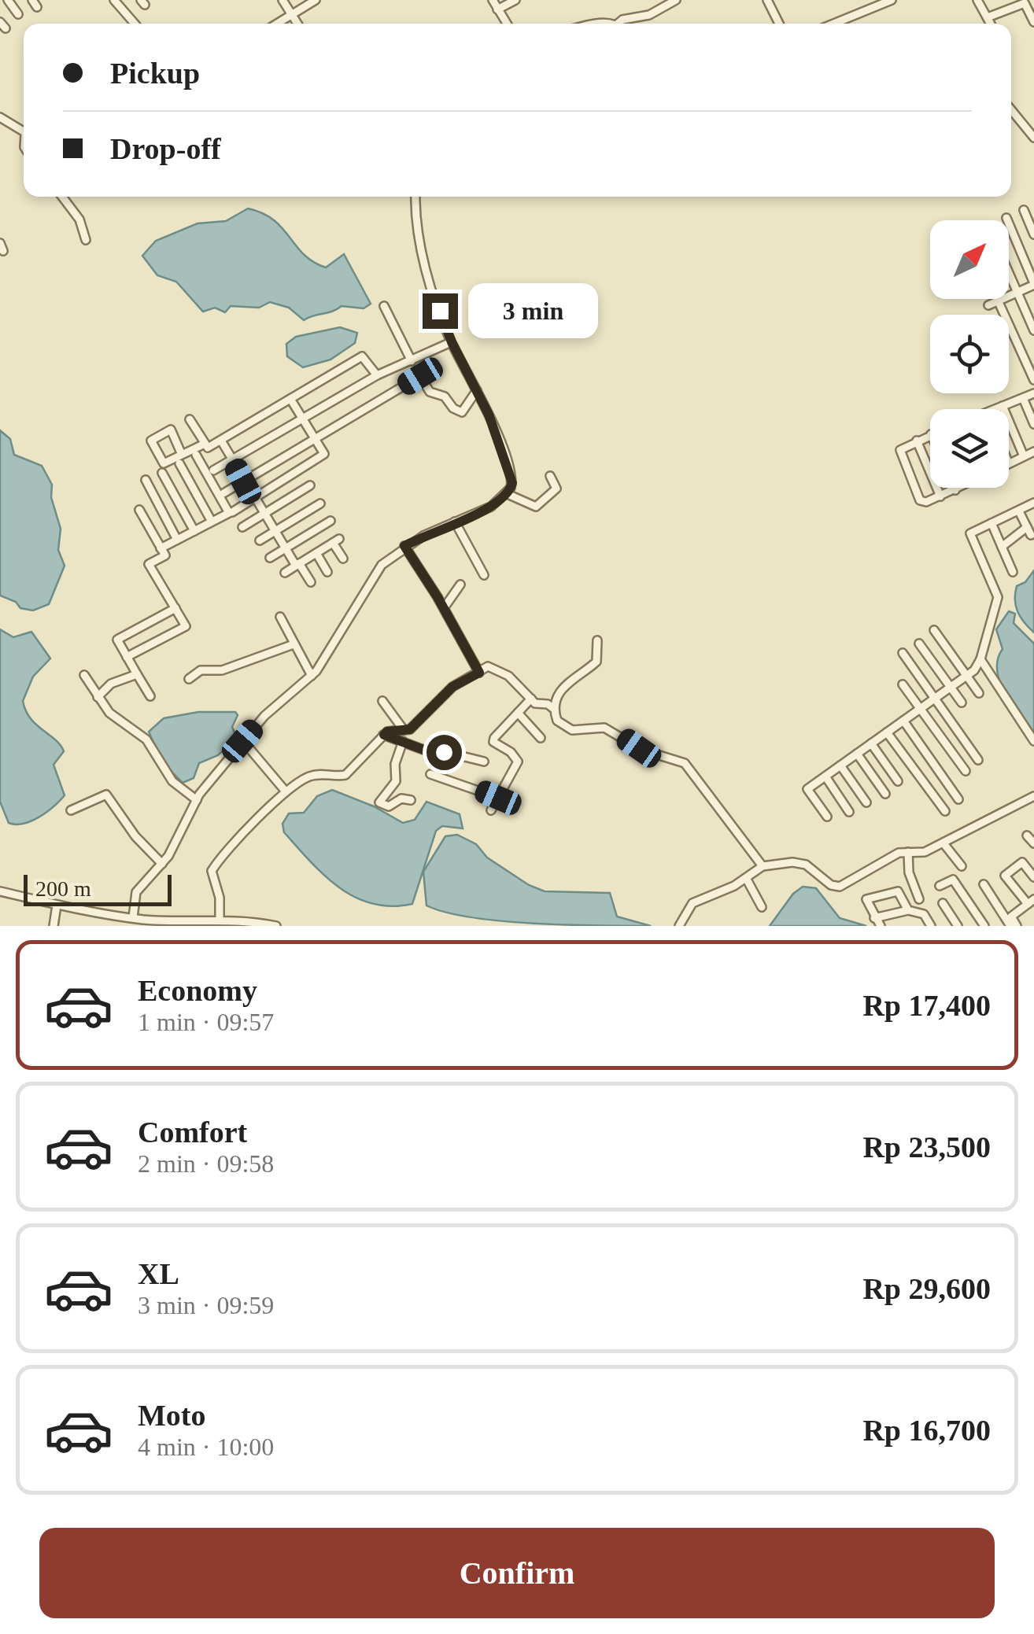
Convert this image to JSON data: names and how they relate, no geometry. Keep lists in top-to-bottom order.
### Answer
{
  "scale_bar": "200 m",
  "north": "top right",
  "page": {
    "banner": ["Pickup", "Drop-off"],
    "bubble": "3 min",
    "scale": "200 m",
    "list": [
      {
        "name": "Economy",
        "note": "1 min · 09:57",
        "value": "Rp 17,400"
      },
      {
        "name": "Comfort",
        "note": "2 min · 09:58",
        "value": "Rp 23,500"
      },
      {
        "name": "XL",
        "note": "3 min · 09:59",
        "value": "Rp 29,600"
      },
      {
        "name": "Moto",
        "note": "4 min · 10:00",
        "value": "Rp 16,700"
      }
    ],
    "buttons": "Confirm"
  }
}
